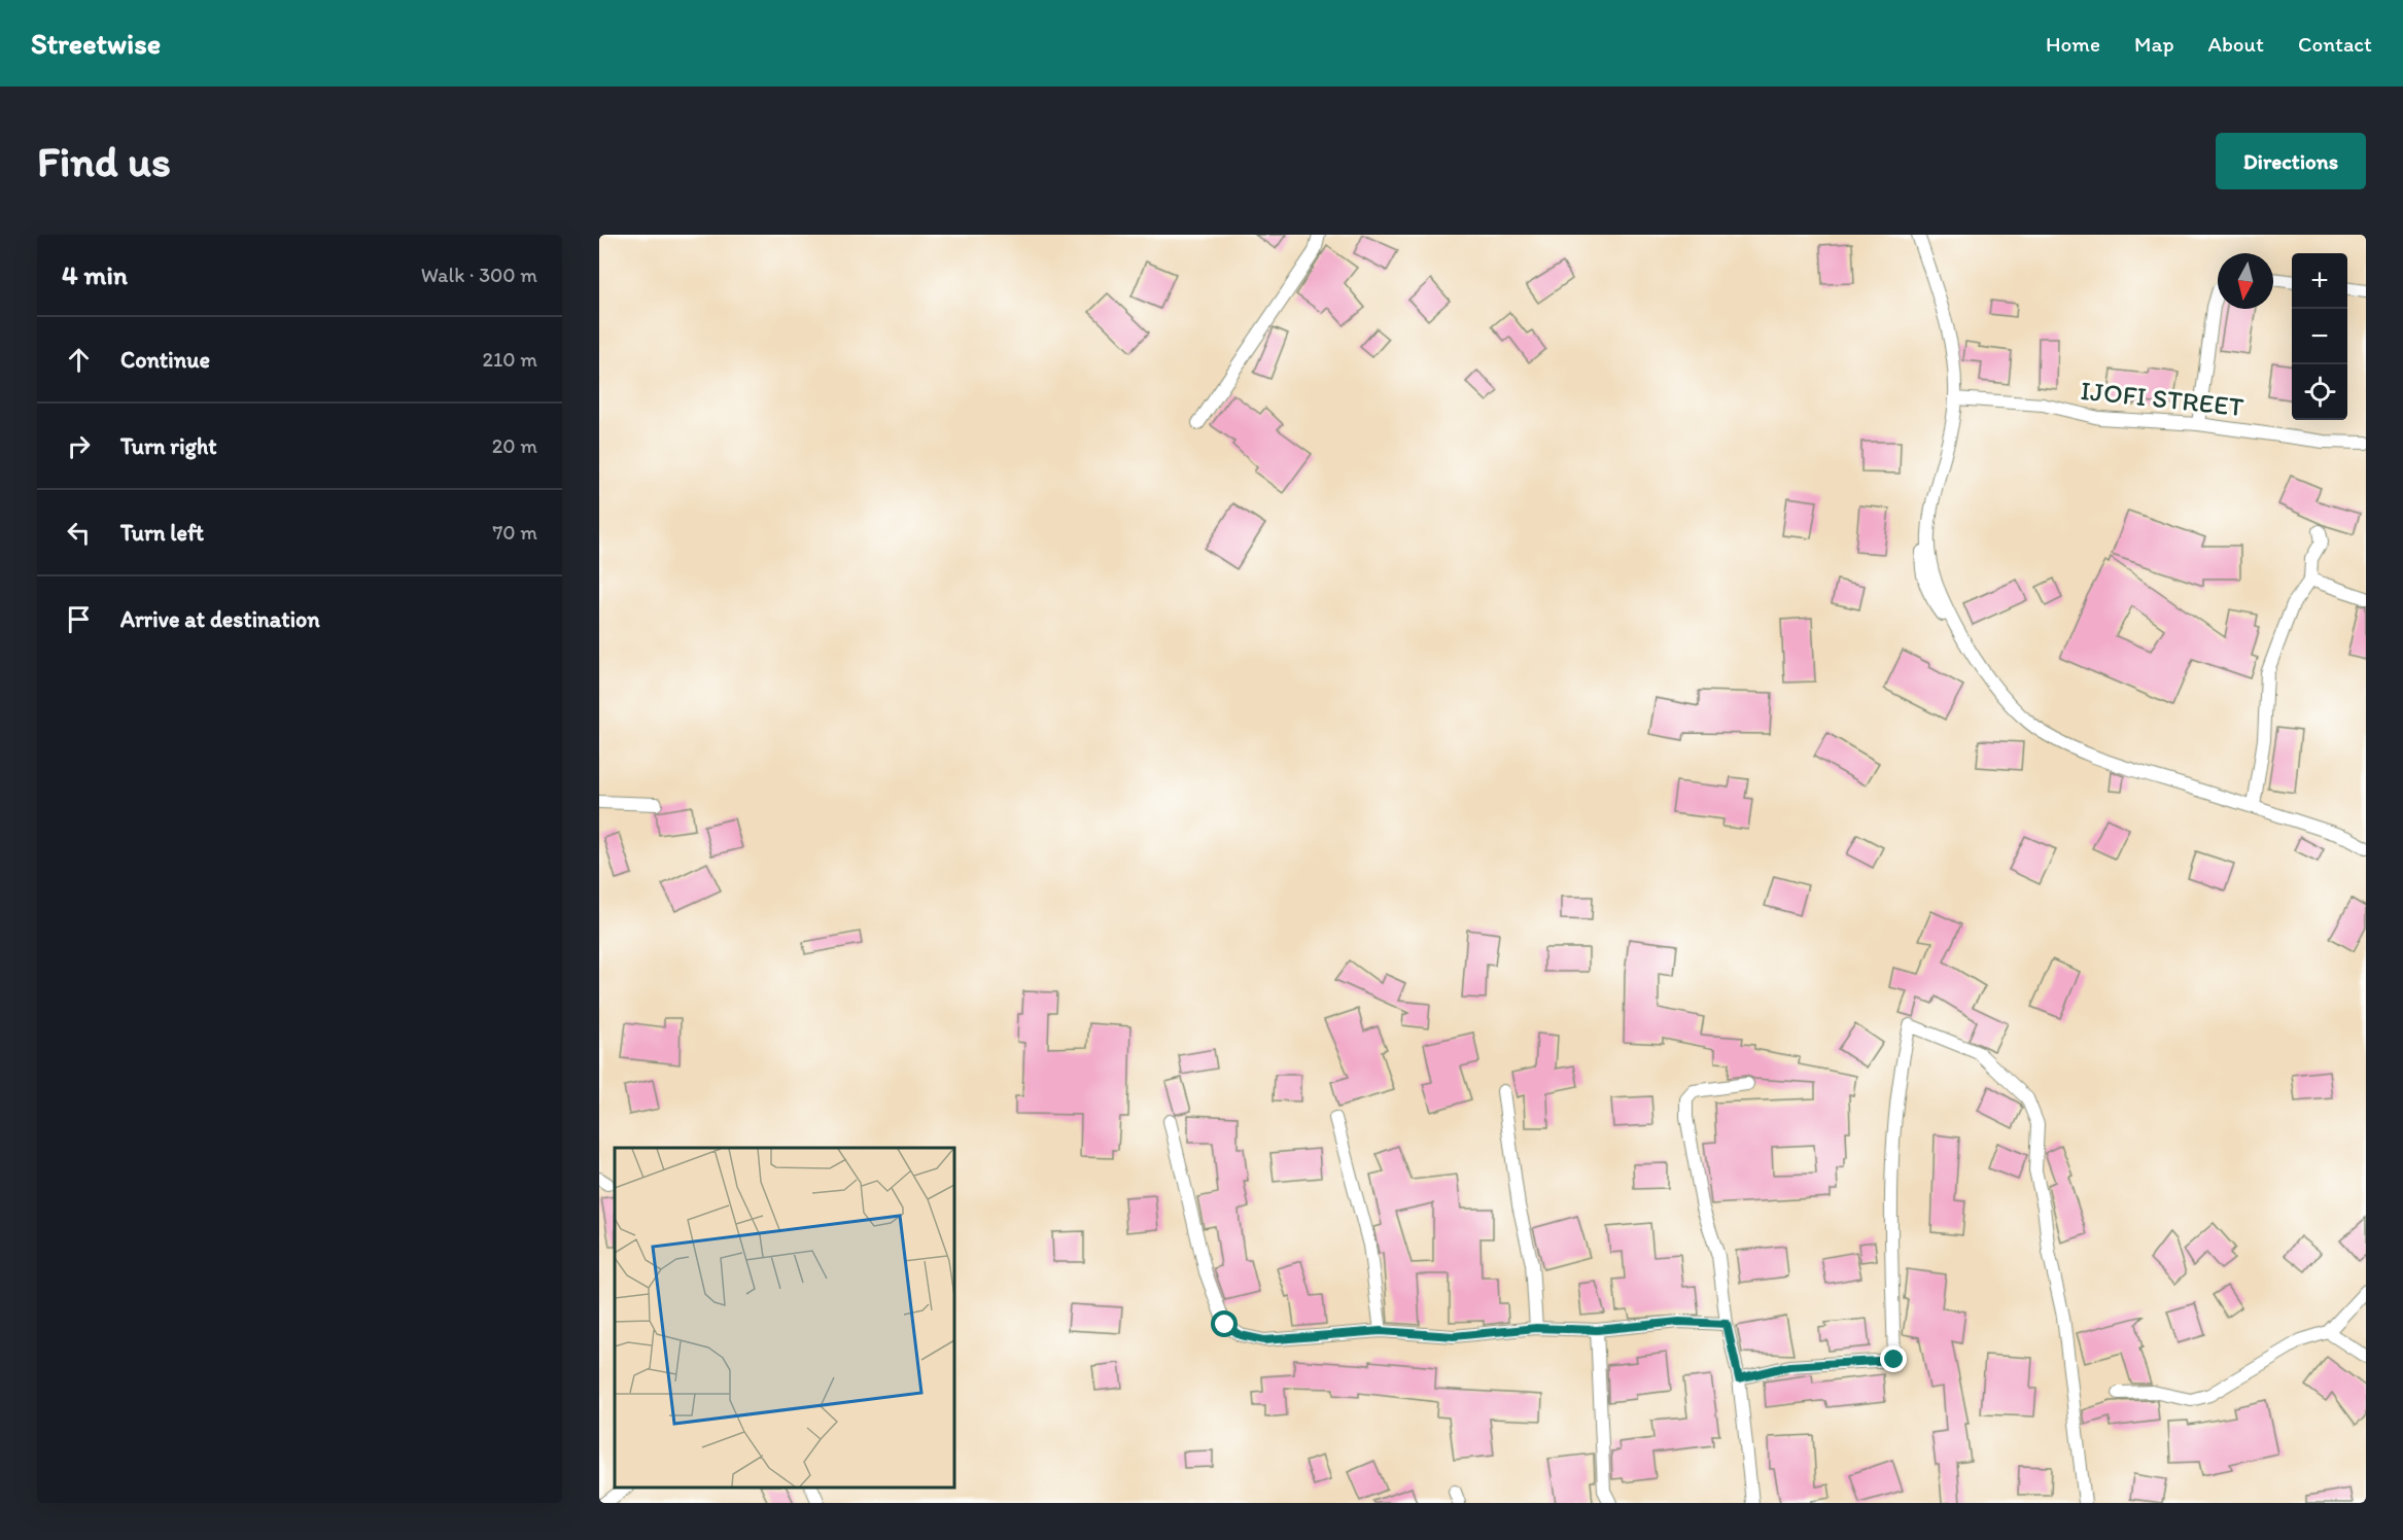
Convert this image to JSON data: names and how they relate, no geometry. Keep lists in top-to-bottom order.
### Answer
{
  "streets": {
    "street": ["IJOFI STREET"]
  },
  "north": "bottom",
  "page": {
    "header": "Streetwise",
    "nav": [
      "Home",
      "Map",
      "About",
      "Contact"
    ],
    "buttons": "Directions",
    "title": "Find us",
    "heading": ["4 min", "Walk · 300 m"],
    "map_buttons": ["+", "−"],
    "list": [
      ["Continue", "210 m"],
      ["Turn right", "20 m"],
      ["Turn left", "70 m"],
      "Arrive at destination"
    ]
  }
}
